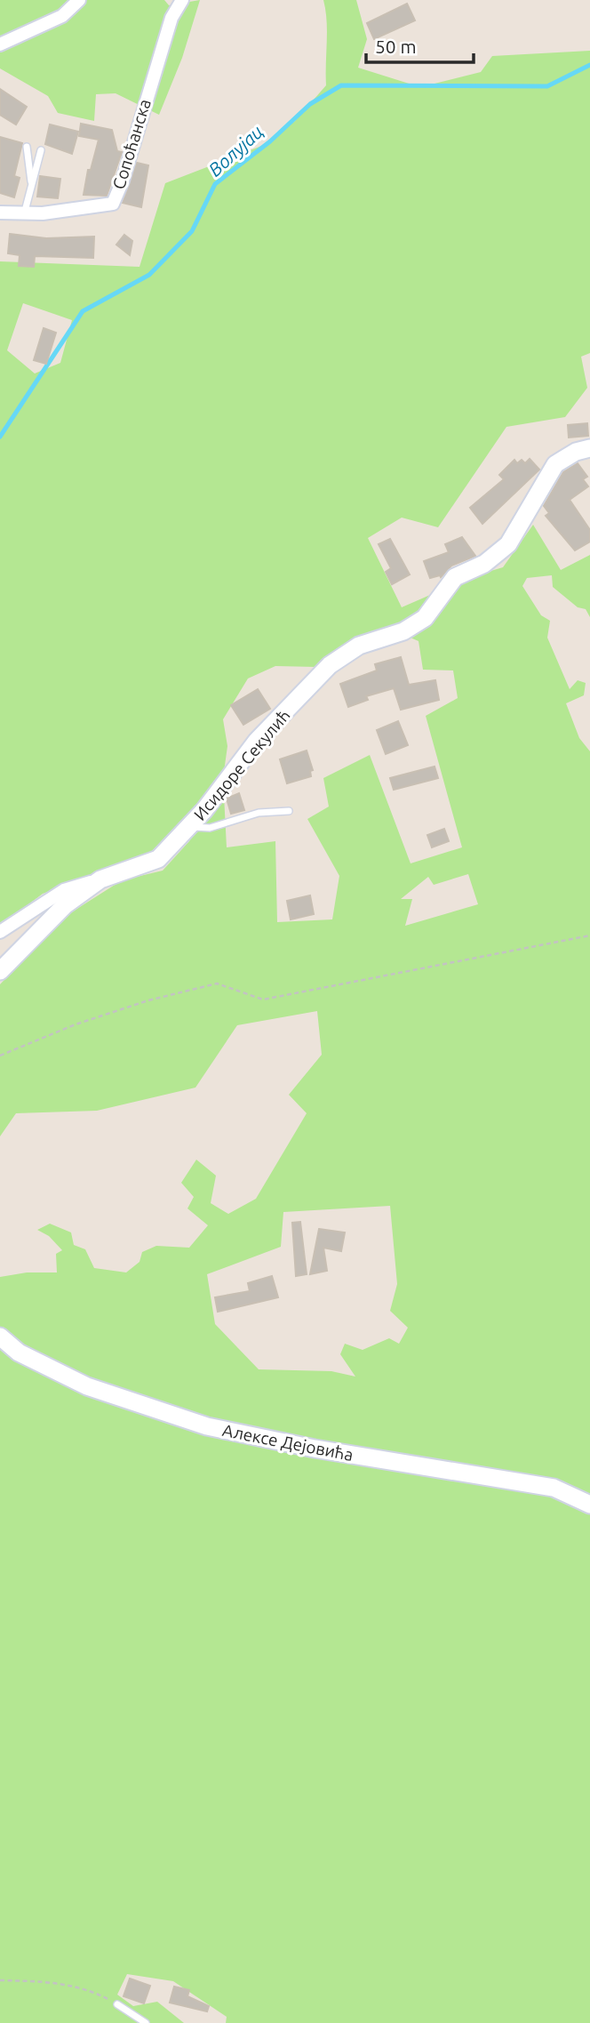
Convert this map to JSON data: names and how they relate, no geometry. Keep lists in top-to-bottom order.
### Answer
{
  "streets": {
    "street": ["Сопоћанска", "Исидоре Секулић", "Алексе Дејовића"]
  },
  "water": ["Волујац"],
  "scale_bar": "50 m"
}
